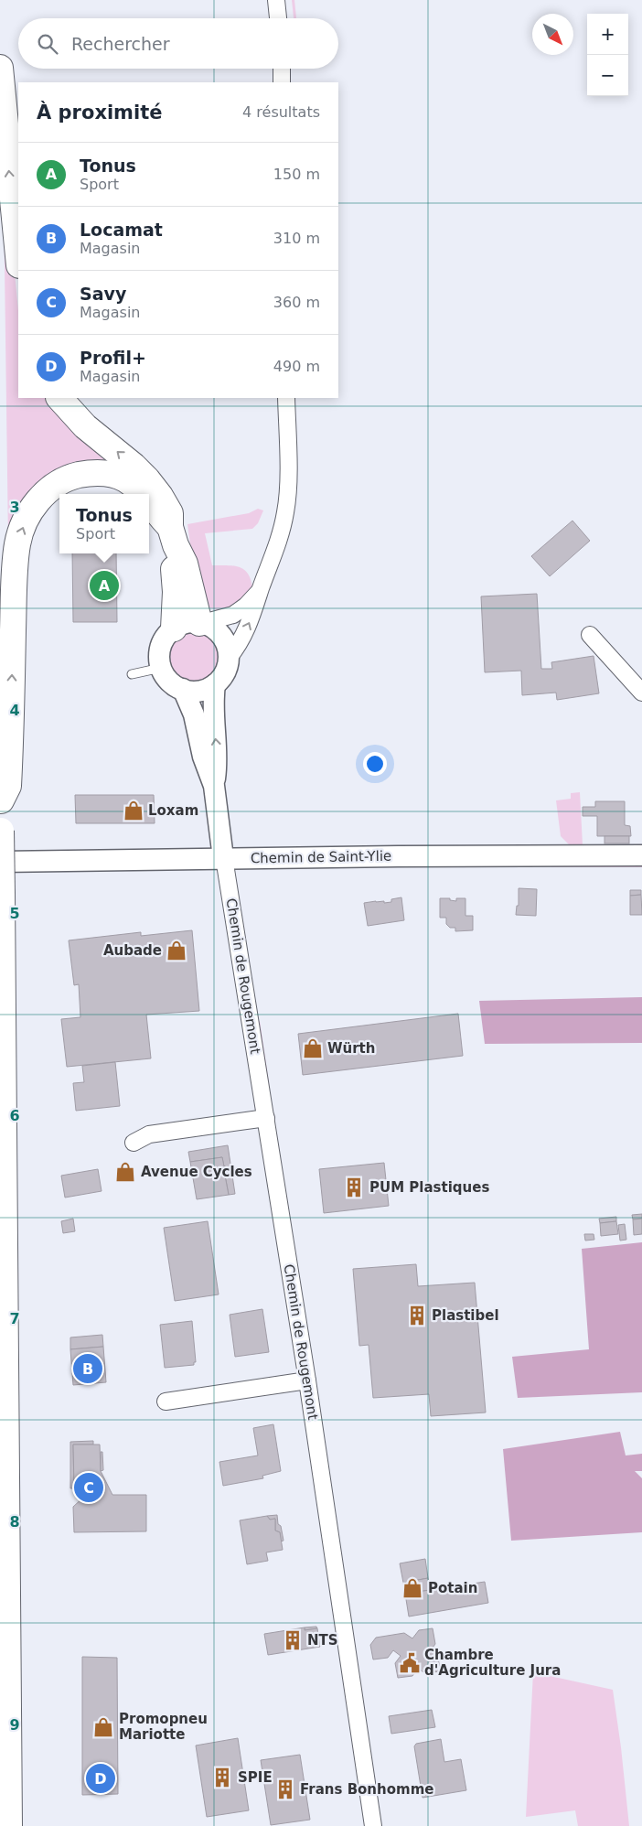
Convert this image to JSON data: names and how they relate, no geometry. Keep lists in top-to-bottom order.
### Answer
{
  "streets": {
    "street": ["Chemin de Saint-Ylie", "Chemin de Rougemont"]
  },
  "crossings": [
    ["Chemin de Saint-Ylie", "Chemin de Rougemont"]
  ],
  "places": {
    "shop": [
      "Loxam",
      "Aubade",
      "Würth",
      "Avenue Cycles",
      "Potain",
      "Promopneu Mariotte"
    ],
    "building": [
      "PUM Plastiques",
      "Plastibel",
      "NTS",
      "SPIE",
      "Frans Bonhomme"
    ],
    "public building": ["Chambre d'Agriculture Jura"]
  },
  "north": "bottom right",
  "page": {
    "map_buttons": ["+", "−"],
    "search": "Rechercher",
    "heading": ["À proximité", "4 résultats"],
    "list": [
      {
        "mark": "A",
        "name": "Tonus",
        "note": "Sport",
        "value": "150 m"
      },
      {
        "mark": "B",
        "name": "Locamat",
        "note": "Magasin",
        "value": "310 m"
      },
      {
        "mark": "C",
        "name": "Savy",
        "note": "Magasin",
        "value": "360 m"
      },
      {
        "mark": "D",
        "name": "Profil+",
        "note": "Magasin",
        "value": "490 m"
      }
    ],
    "popup": ["Tonus", "Sport"],
    "pins": [
      "A",
      "B",
      "C",
      "D"
    ]
  },
  "grid": {
    "rows": [
      "3",
      "4",
      "5",
      "6",
      "7",
      "8",
      "9"
    ]
  }
}
